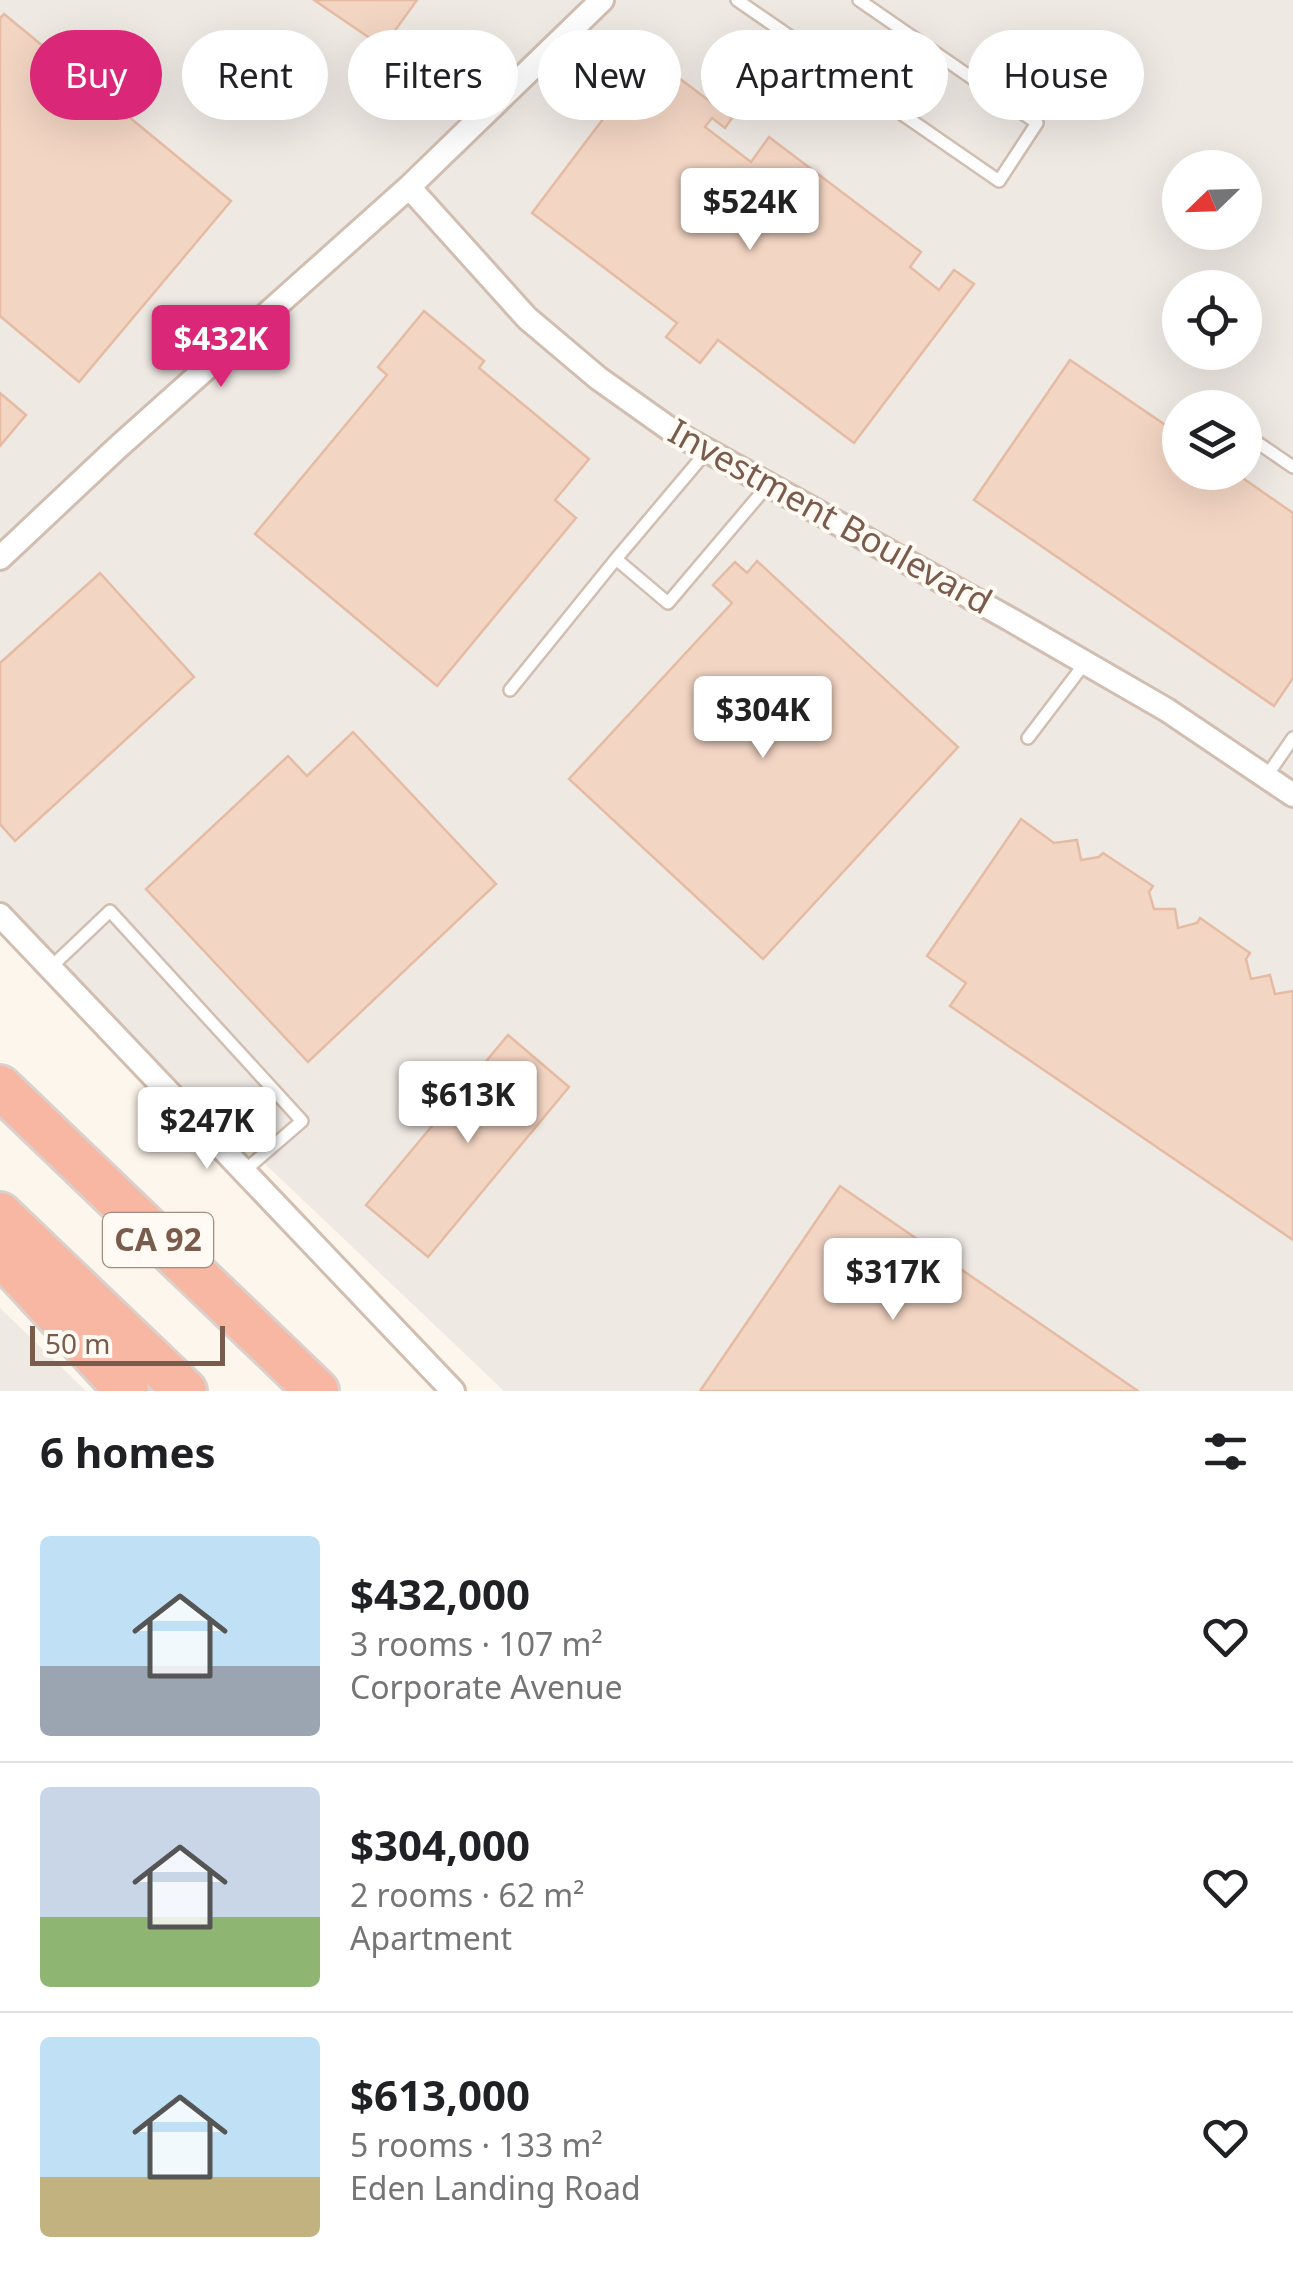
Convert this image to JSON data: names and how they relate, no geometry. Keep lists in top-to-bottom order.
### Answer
{
  "streets": {
    "highway": ["CA 92"],
    "street": ["Investment Boulevard"]
  },
  "scale_bar": "50 m",
  "north": "bottom left",
  "page": {
    "chip": [
      "Buy",
      "Rent",
      "Filters",
      "New",
      "Apartment",
      "House"
    ],
    "price": [
      "$524K",
      "$432K",
      "$304K",
      "$613K",
      "$247K",
      "$317K"
    ],
    "scale": "50 m",
    "heading": "6 homes",
    "list": [
      {
        "name": "$432,000",
        "note": "3 rooms · 107 m² · Corporate Avenue"
      },
      {
        "name": "$304,000",
        "note": "2 rooms · 62 m² · Apartment"
      },
      {
        "name": "$613,000",
        "note": "5 rooms · 133 m² · Eden Landing Road"
      }
    ]
  }
}
